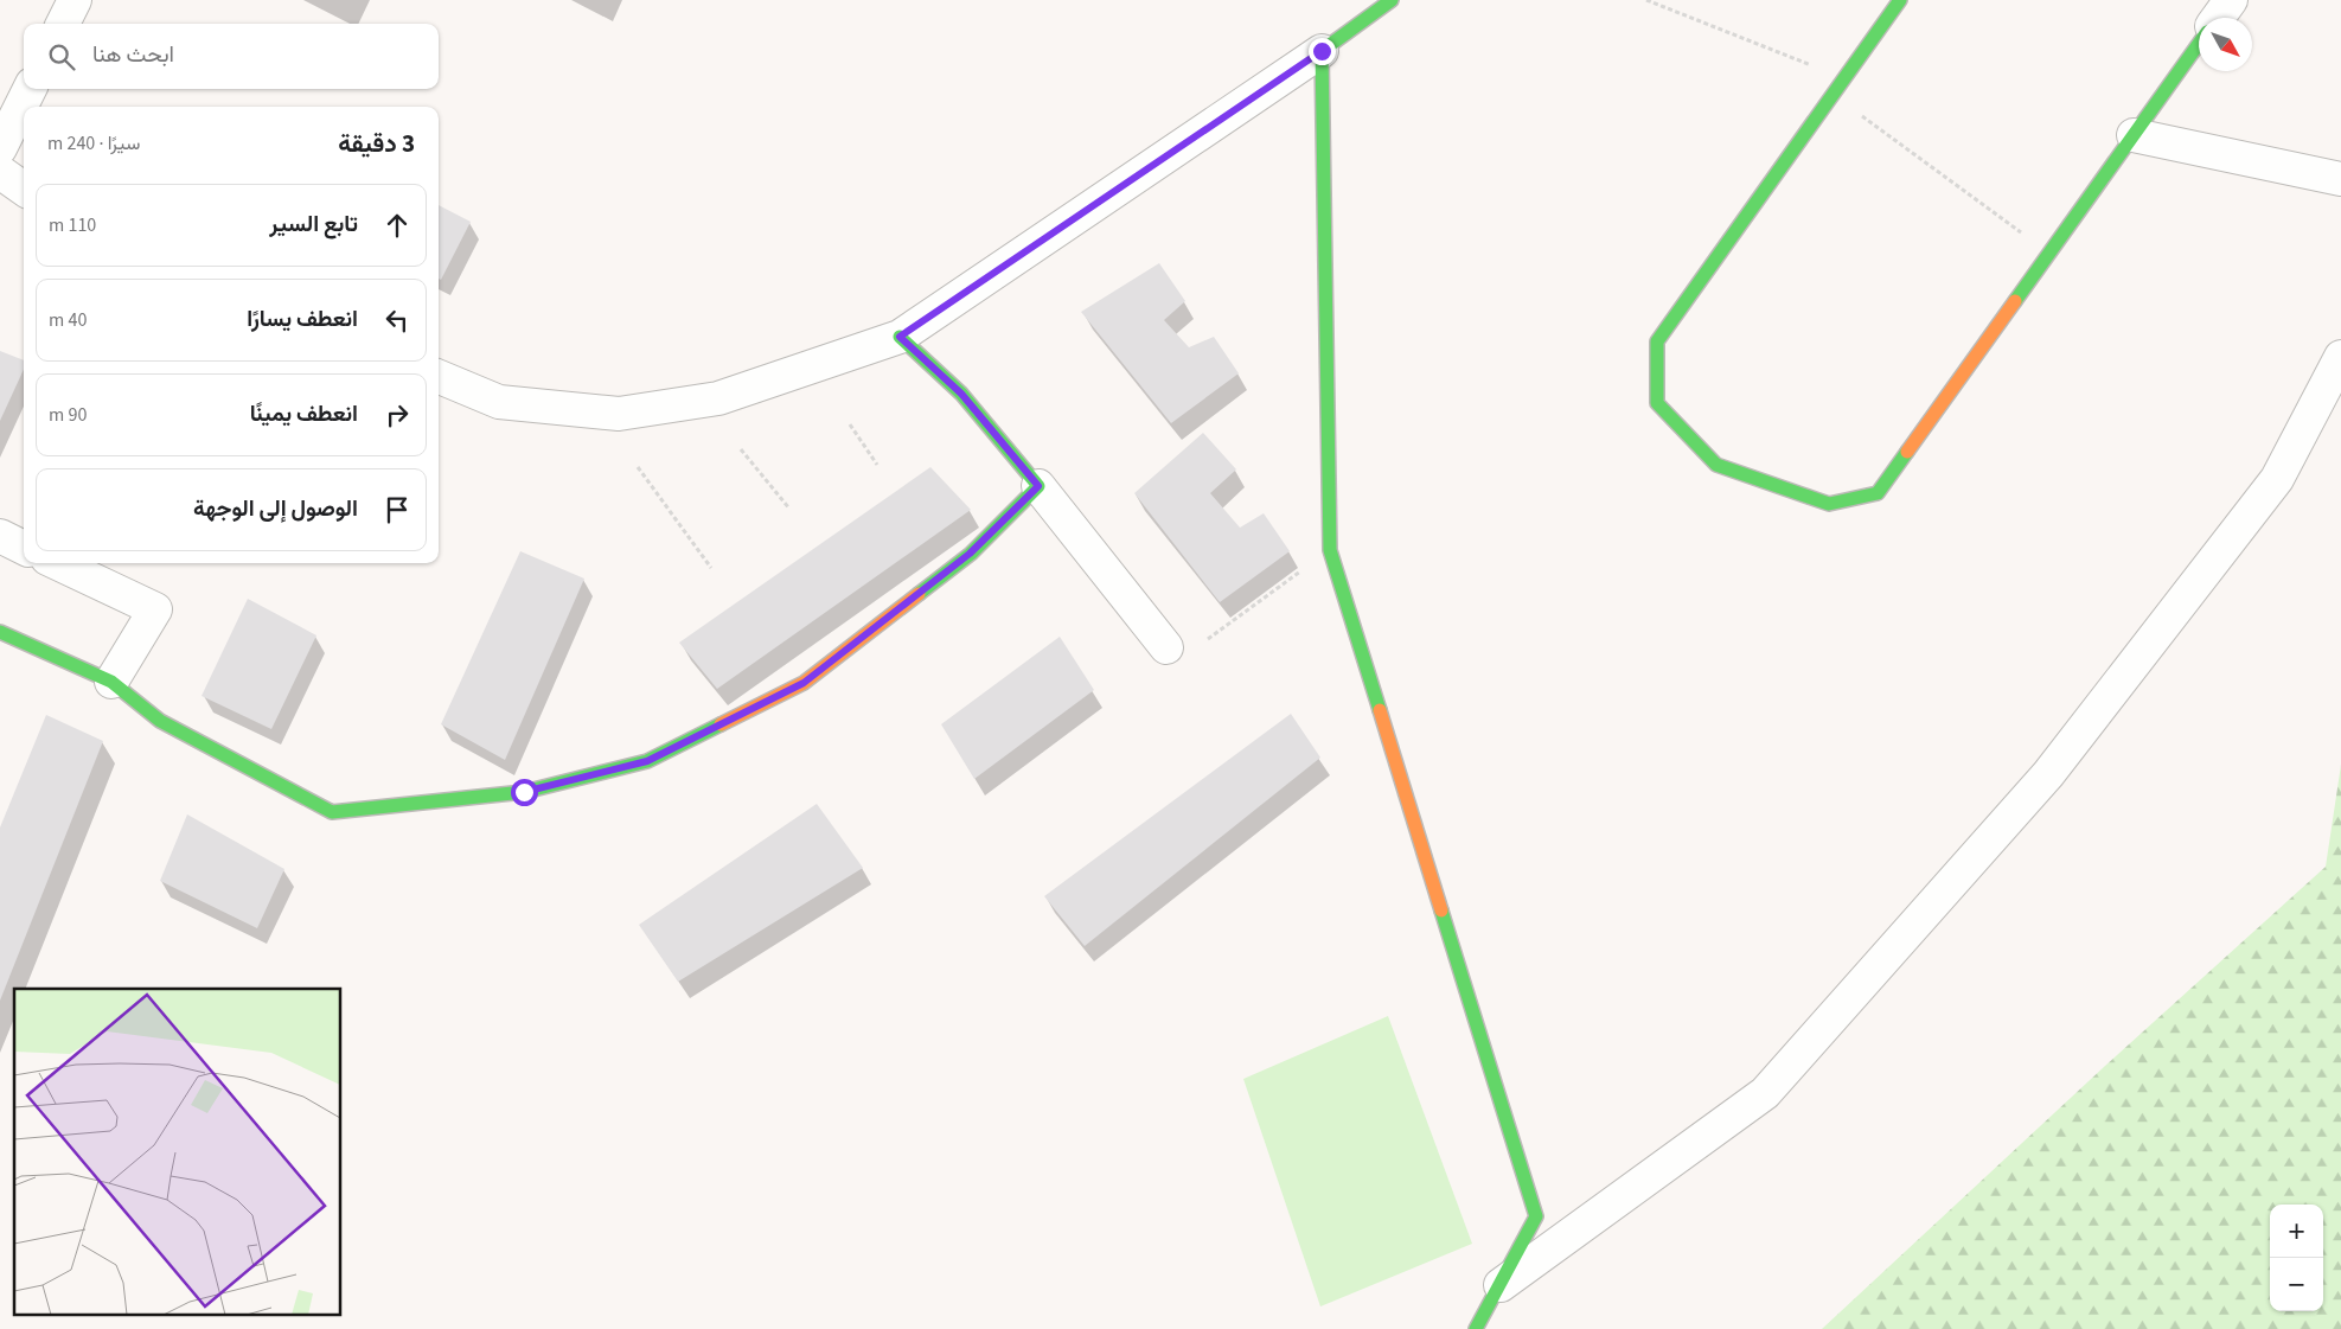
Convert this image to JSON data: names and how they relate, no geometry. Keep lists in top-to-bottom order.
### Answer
{
  "north": "bottom right",
  "page": {
    "search": "ابحث هنا",
    "heading": ["3 دقيقة", "سيرًا · 240 m"],
    "list": [
      ["تابع السير", "110 m"],
      ["انعطف يسارًا", "40 m"],
      ["انعطف يمينًا", "90 m"],
      "الوصول إلى الوجهة"
    ],
    "map_buttons": ["+", "−"]
  }
}
